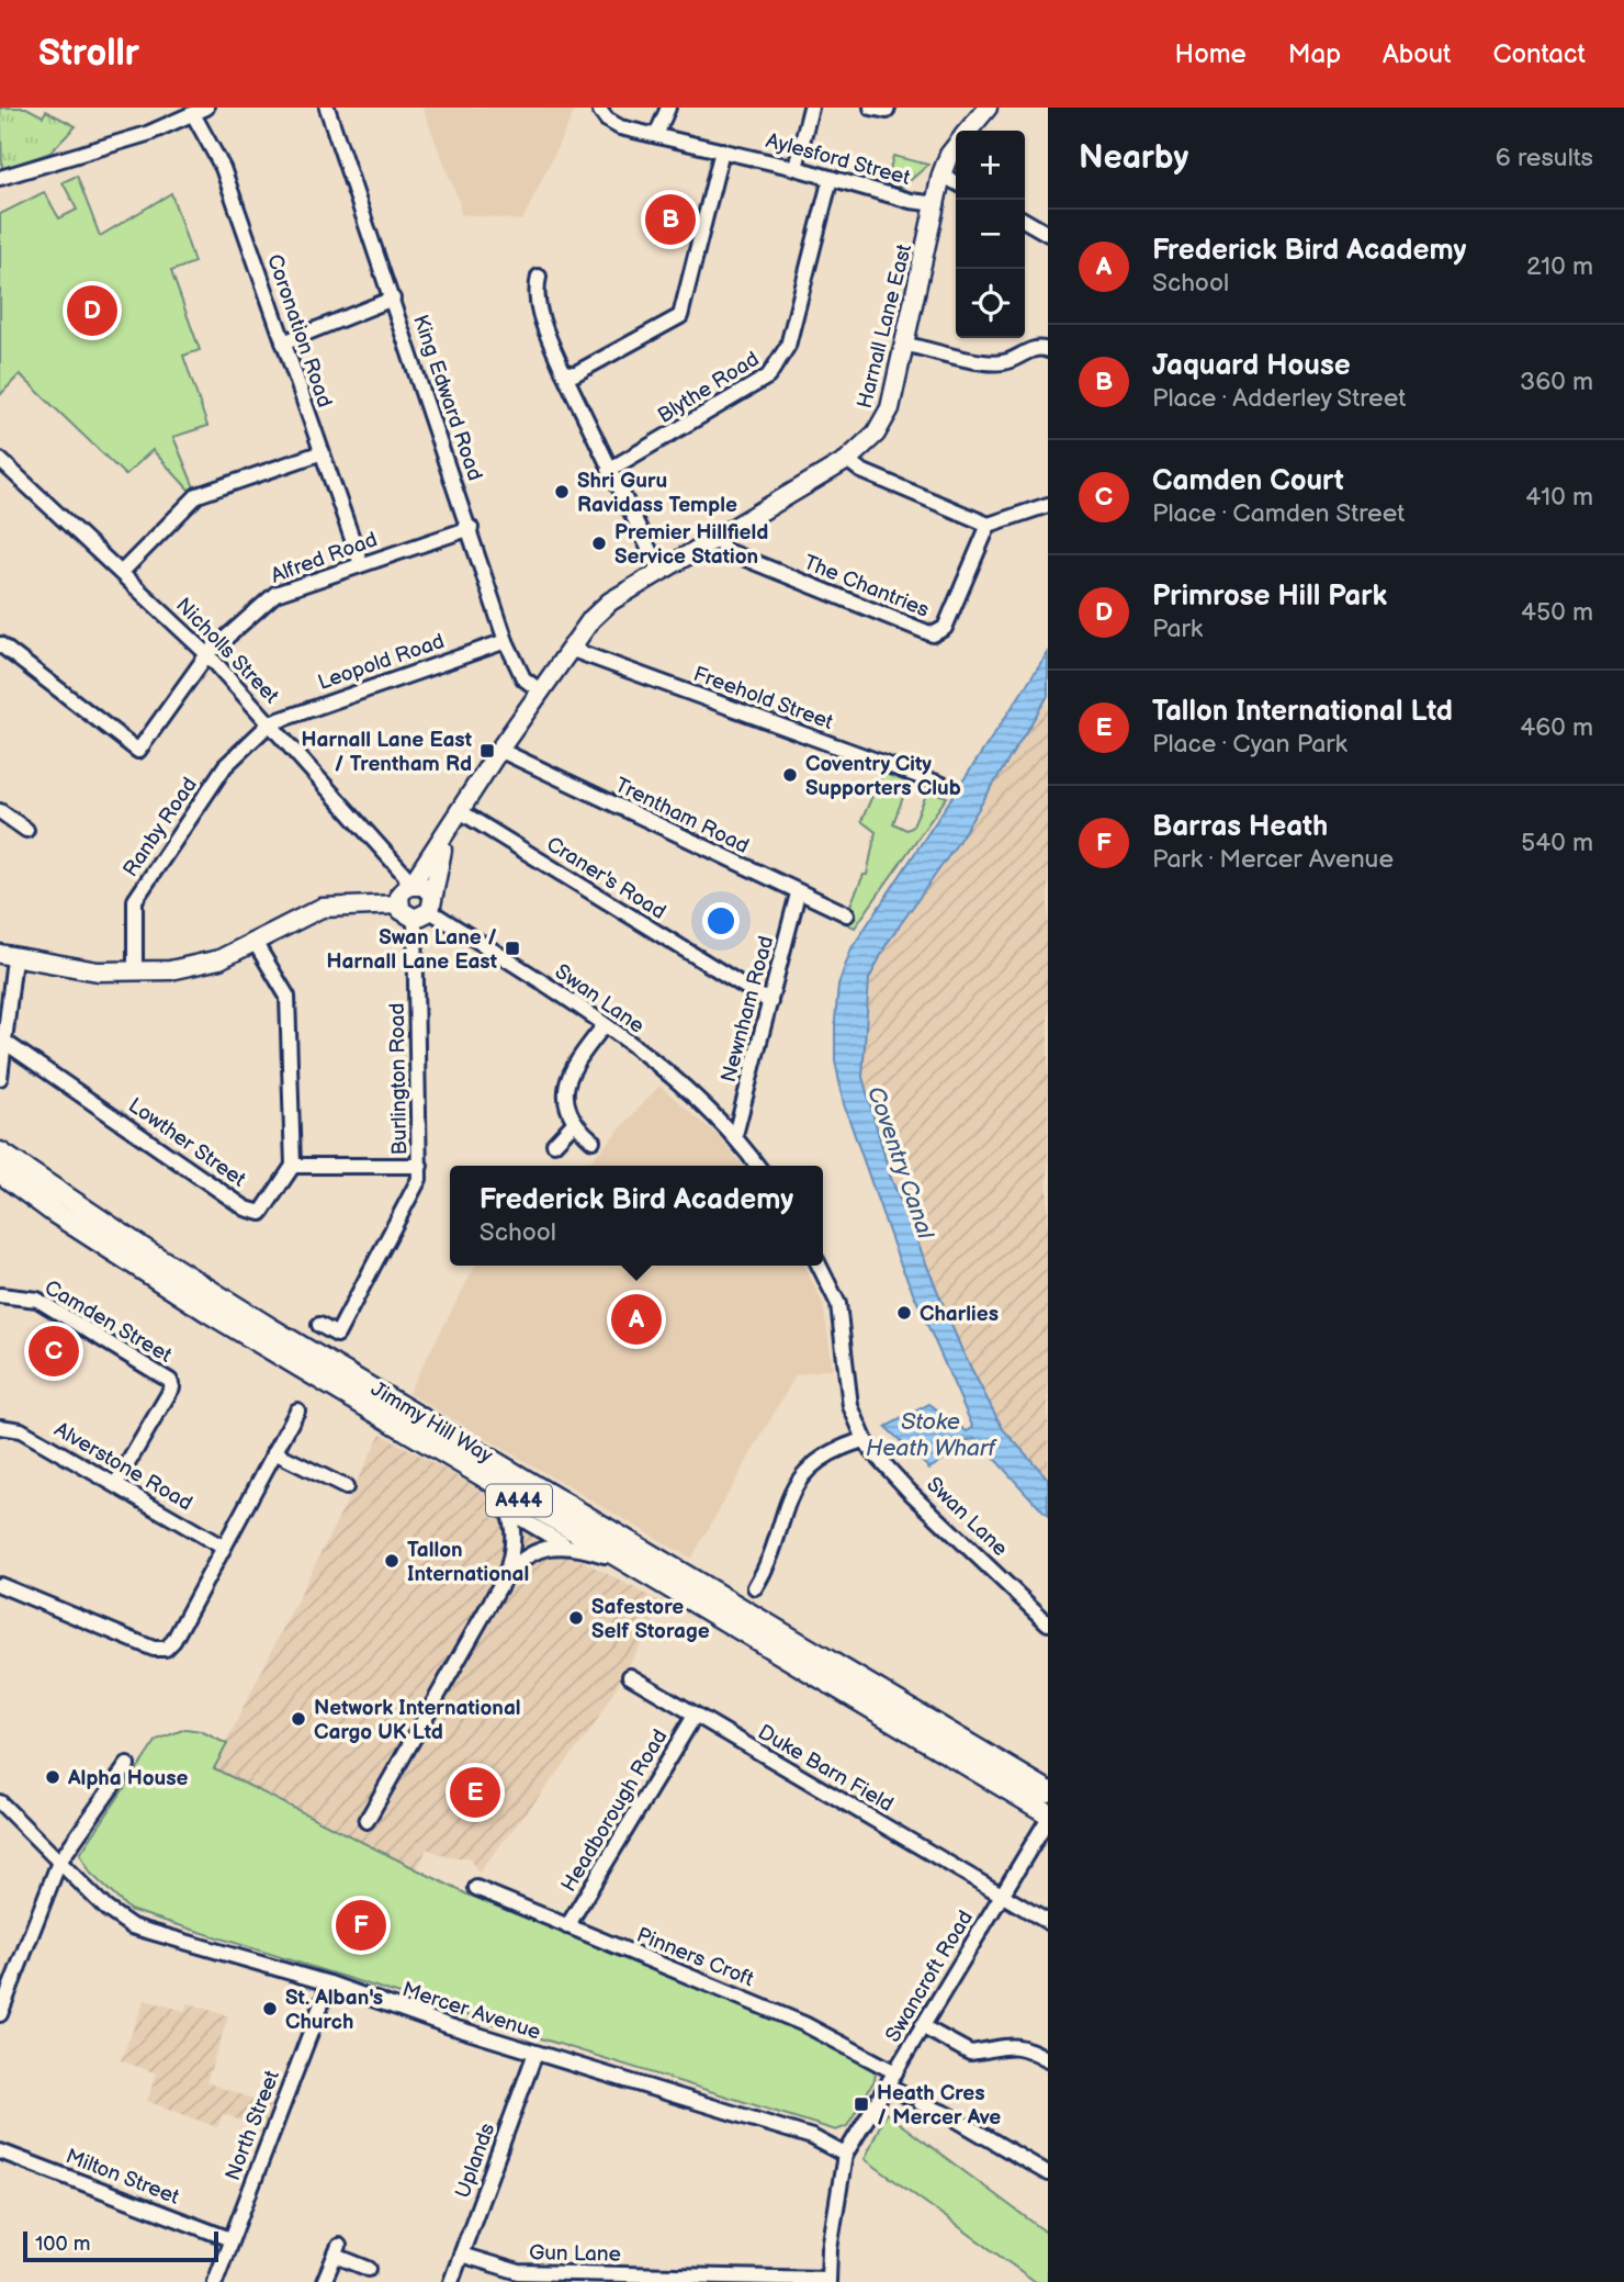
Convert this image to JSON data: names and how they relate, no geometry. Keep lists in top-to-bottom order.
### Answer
{
  "streets": {
    "highway": ["Jimmy Hill Way", "A444"],
    "main road": ["Harnall Lane East"],
    "street": [
      "Aylesford Street",
      "Coronation Road",
      "Blythe Road",
      "King Edward Road",
      "Alfred Road",
      "The Chantries",
      "Nicholls Street",
      "Leopold Road",
      "Freehold Street",
      "Trentham Road",
      "Ranby Road",
      "Craner's Road",
      "Swan Lane",
      "Newnham Road",
      "Burlington Road",
      "Lowther Street",
      "Camden Street",
      "Alverstone Road",
      "Duke Barn Field",
      "Headborough Road",
      "Pinners Croft",
      "Swancroft Road",
      "Mercer Avenue",
      "North Street",
      "Uplands",
      "Milton Street",
      "Gun Lane"
    ]
  },
  "crossings": [
    ["Aylesford Street", "Harnall Lane East"],
    ["Aylesford Street", "Blythe Road"],
    ["Harnall Lane East", "King Edward Road"],
    ["Harnall Lane East", "The Chantries"],
    ["Harnall Lane East", "Nicholls Street"],
    ["Harnall Lane East", "Freehold Street"],
    ["Harnall Lane East", "Trentham Road"],
    ["Harnall Lane East", "Craner's Road"],
    ["Harnall Lane East", "Swan Lane"],
    ["Harnall Lane East", "Burlington Road"],
    ["Coronation Road", "Alfred Road"],
    ["King Edward Road", "Alfred Road"],
    ["King Edward Road", "Leopold Road"],
    ["Alfred Road", "Nicholls Street"],
    ["Nicholls Street", "Leopold Road"],
    ["Nicholls Street", "Ranby Road"],
    ["Nicholls Street", "Swan Lane"],
    ["Nicholls Street", "Burlington Road"],
    ["Leopold Road", "Ranby Road"],
    ["Trentham Road", "Newnham Road"],
    ["Craner's Road", "Newnham Road"],
    ["Swan Lane", "Newnham Road"],
    ["Swan Lane", "Burlington Road"],
    ["Camden Street", "Alverstone Road"],
    ["Jimmy Hill Way", "Swancroft Road"],
    ["Duke Barn Field", "Headborough Road"],
    ["Duke Barn Field", "Swancroft Road"],
    ["Headborough Road", "Pinners Croft"],
    ["Pinners Croft", "Swancroft Road"],
    ["Swancroft Road", "Mercer Avenue"],
    ["Mercer Avenue", "North Street"],
    ["Mercer Avenue", "Uplands"],
    ["North Street", "Milton Street"],
    ["Uplands", "Gun Lane"]
  ],
  "water": ["Coventry Canal", "Stoke Heath Wharf"],
  "places": {
    "other": [
      "Shri Guru Ravidass Temple",
      "Premier Hillfield Service Station",
      "Coventry City Supporters Club",
      "Charlies",
      "Tallon International",
      "Safestore Self Storage",
      "Network International Cargo UK Ltd",
      "Alpha House",
      "St. Alban's Church"
    ],
    "transit": ["Harnall Lane East / Trentham Rd", "Swan Lane / Harnall Lane East", "Heath Cres / Mercer Ave"]
  },
  "scale_bar": "100 m",
  "page": {
    "header": "Strollr",
    "nav": [
      "Home",
      "Map",
      "About",
      "Contact"
    ],
    "heading": ["Nearby", "6 results"],
    "map_buttons": ["+", "−"],
    "pins": [
      "B",
      "D",
      "A",
      "C",
      "E",
      "F"
    ],
    "list": [
      {
        "mark": "A",
        "name": "Frederick Bird Academy",
        "note": "School",
        "value": "210 m"
      },
      {
        "mark": "B",
        "name": "Jaquard House",
        "note": "Place · Adderley Street",
        "value": "360 m"
      },
      {
        "mark": "C",
        "name": "Camden Court",
        "note": "Place · Camden Street",
        "value": "410 m"
      },
      {
        "mark": "D",
        "name": "Primrose Hill Park",
        "note": "Park",
        "value": "450 m"
      },
      {
        "mark": "E",
        "name": "Tallon International Ltd",
        "note": "Place · Cyan Park",
        "value": "460 m"
      },
      {
        "mark": "F",
        "name": "Barras Heath",
        "note": "Park · Mercer Avenue",
        "value": "540 m"
      }
    ],
    "popup": ["Frederick Bird Academy", "School"],
    "scale": "100 m"
  }
}
